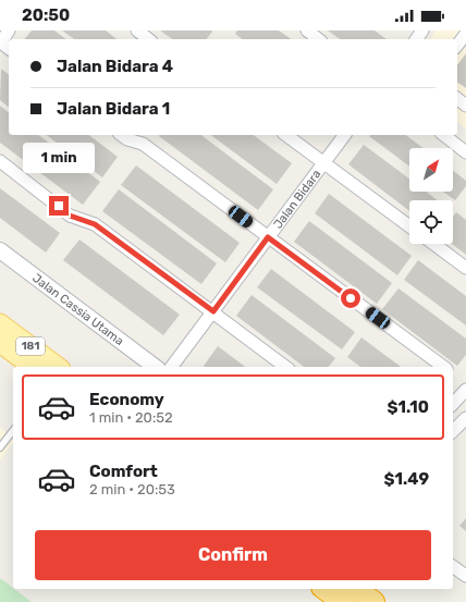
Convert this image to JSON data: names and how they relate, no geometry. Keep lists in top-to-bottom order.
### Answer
{
  "streets": {
    "main road": ["181"],
    "street": ["Jalan Bidara", "Jalan Cassia Utama"]
  },
  "north": "top right",
  "page": {
    "status": "20:50",
    "banner": ["Jalan Bidara 4", "Jalan Bidara 1"],
    "bubble": "1 min",
    "list": [
      {
        "name": "Economy",
        "note": "1 min · 20:52",
        "value": "$1.10"
      },
      {
        "name": "Comfort",
        "note": "2 min · 20:53",
        "value": "$1.49"
      }
    ],
    "buttons": "Confirm"
  }
}
